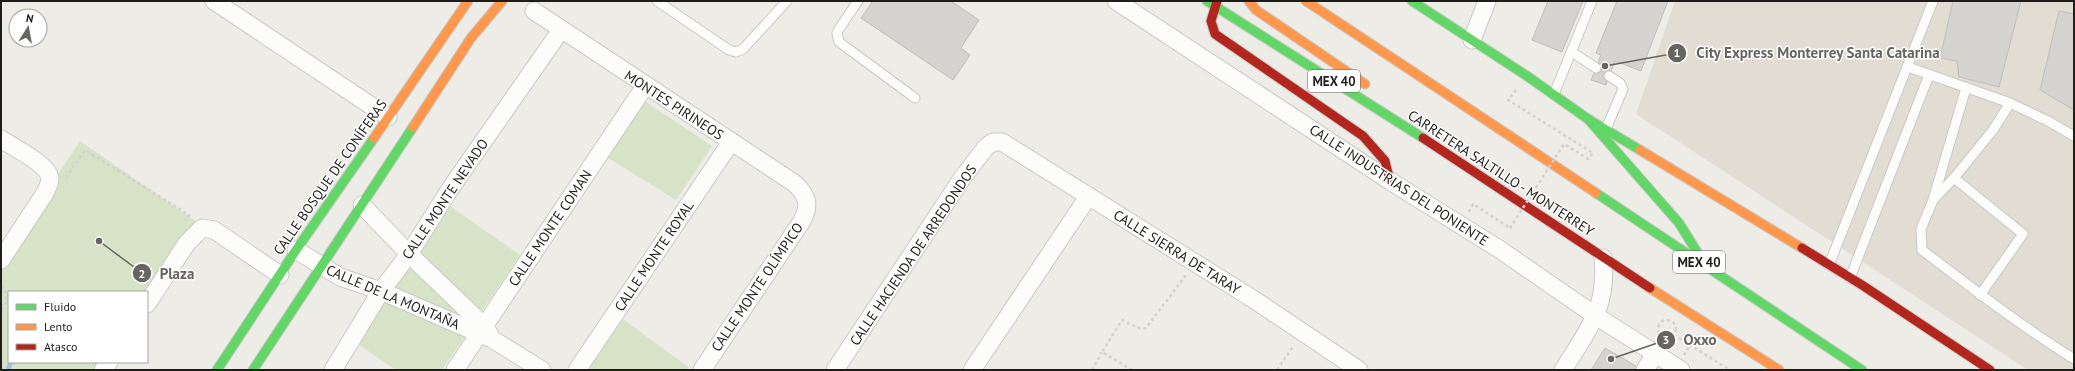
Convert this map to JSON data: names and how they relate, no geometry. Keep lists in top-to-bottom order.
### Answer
{
  "streets": {
    "main road": ["MEX 40", "CARRETERA SALTILLO - MONTERREY", "CALLE BOSQUE DE CONÍFERAS"],
    "street": [
      "MONTES PIRINEOS",
      "CALLE INDUSTRIAS DEL PONIENTE",
      "CALLE MONTE NEVADO",
      "CALLE MONTE COMAN",
      "CALLE SIERRA DE TARAY",
      "CALLE HACIENDA DE ARREDONDOS",
      "CALLE MONTE ROYAL",
      "CALLE MONTE OLÍMPICO",
      "CALLE DE LA MONTAÑA"
    ]
  },
  "crossings": [
    ["MONTES PIRINEOS", "CALLE MONTE NEVADO"],
    ["MONTES PIRINEOS", "CALLE MONTE COMAN"],
    ["MONTES PIRINEOS", "CALLE MONTE ROYAL"],
    ["MONTES PIRINEOS", "CALLE MONTE OLÍMPICO"],
    ["CALLE BOSQUE DE CONÍFERAS", "CALLE DE LA MONTAÑA"],
    ["CALLE MONTE NEVADO", "CALLE DE LA MONTAÑA"],
    ["CALLE MONTE COMAN", "CALLE DE LA MONTAÑA"],
    ["CALLE SIERRA DE TARAY", "CALLE HACIENDA DE ARREDONDOS"]
  ],
  "places": ["City Express Monterrey Santa Catarina", "Plaza", "Oxxo"],
  "legend": ["Fluido", "Lento", "Atasco"],
  "north": "top"
}
